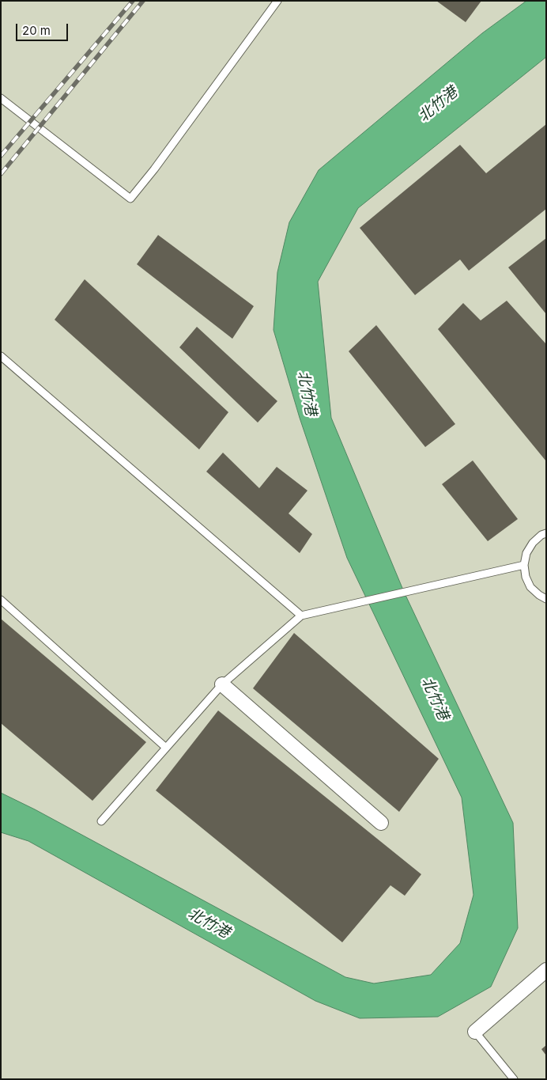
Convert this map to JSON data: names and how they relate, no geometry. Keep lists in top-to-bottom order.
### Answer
{
  "water": ["北竹港"],
  "scale_bar": "20 m"
}
